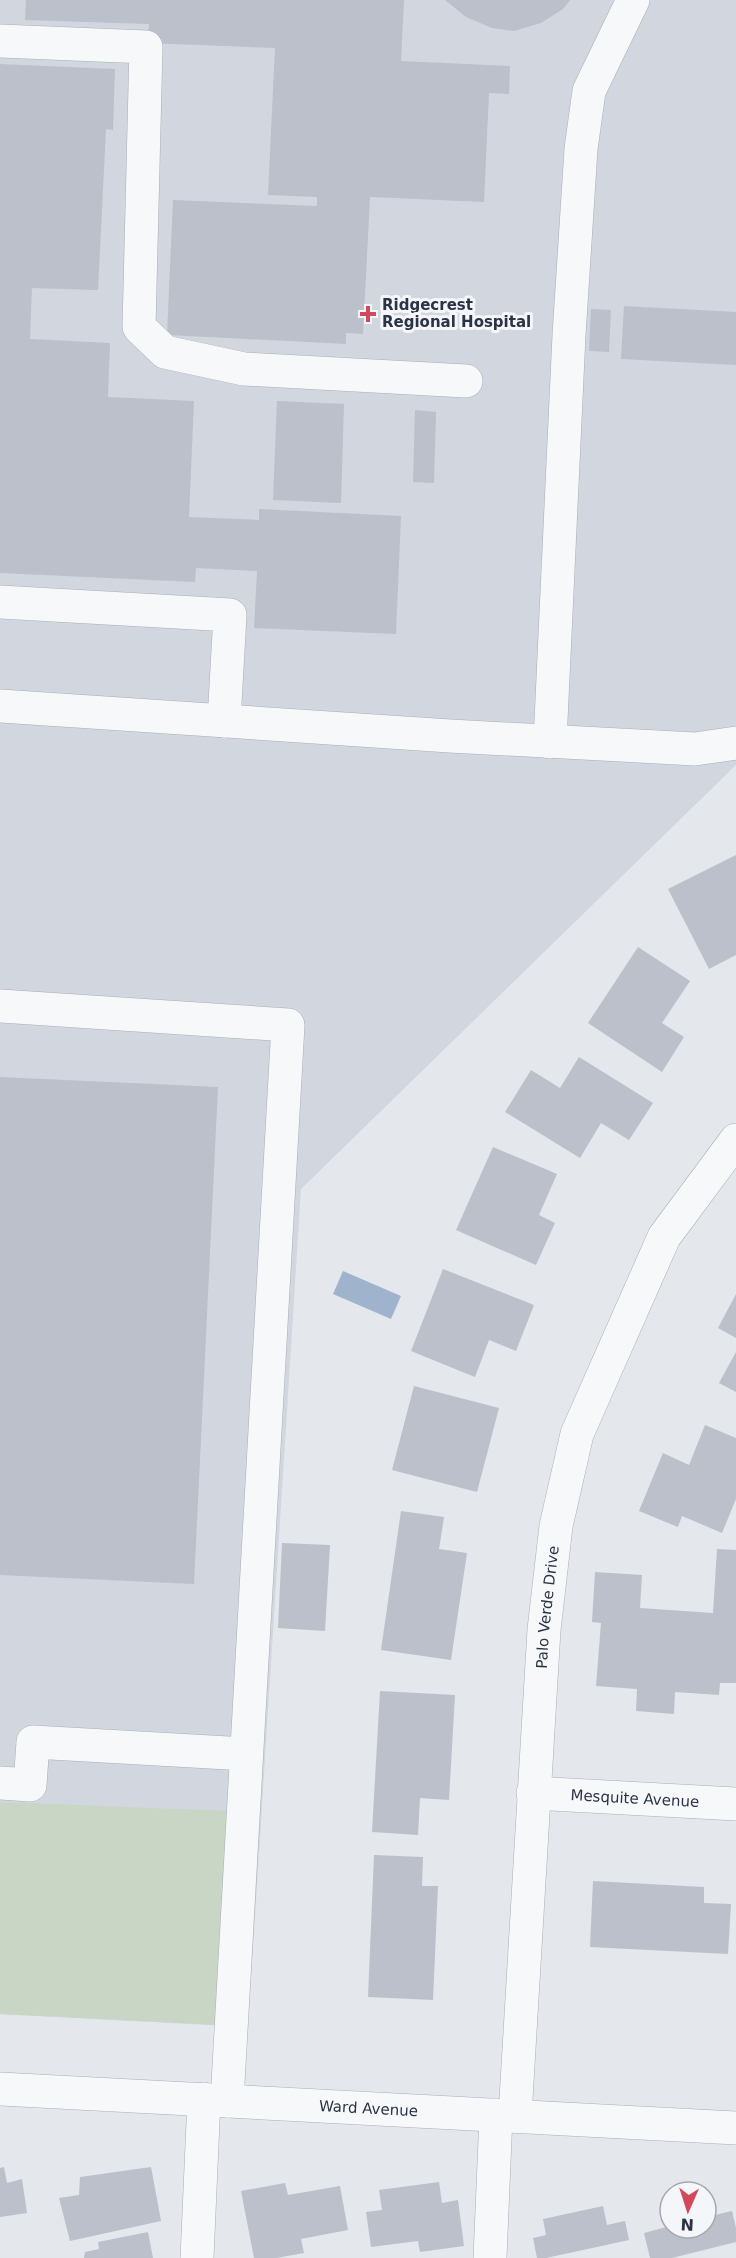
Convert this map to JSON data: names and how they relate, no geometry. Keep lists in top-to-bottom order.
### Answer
{
  "streets": {
    "street": ["Palo Verde Drive", "Mesquite Avenue", "Ward Avenue"]
  },
  "crossings": [
    ["Palo Verde Drive", "Mesquite Avenue"],
    ["Palo Verde Drive", "Ward Avenue"]
  ],
  "places": {
    "health": ["Ridgecrest Regional Hospital"]
  },
  "north": "bottom"
}
